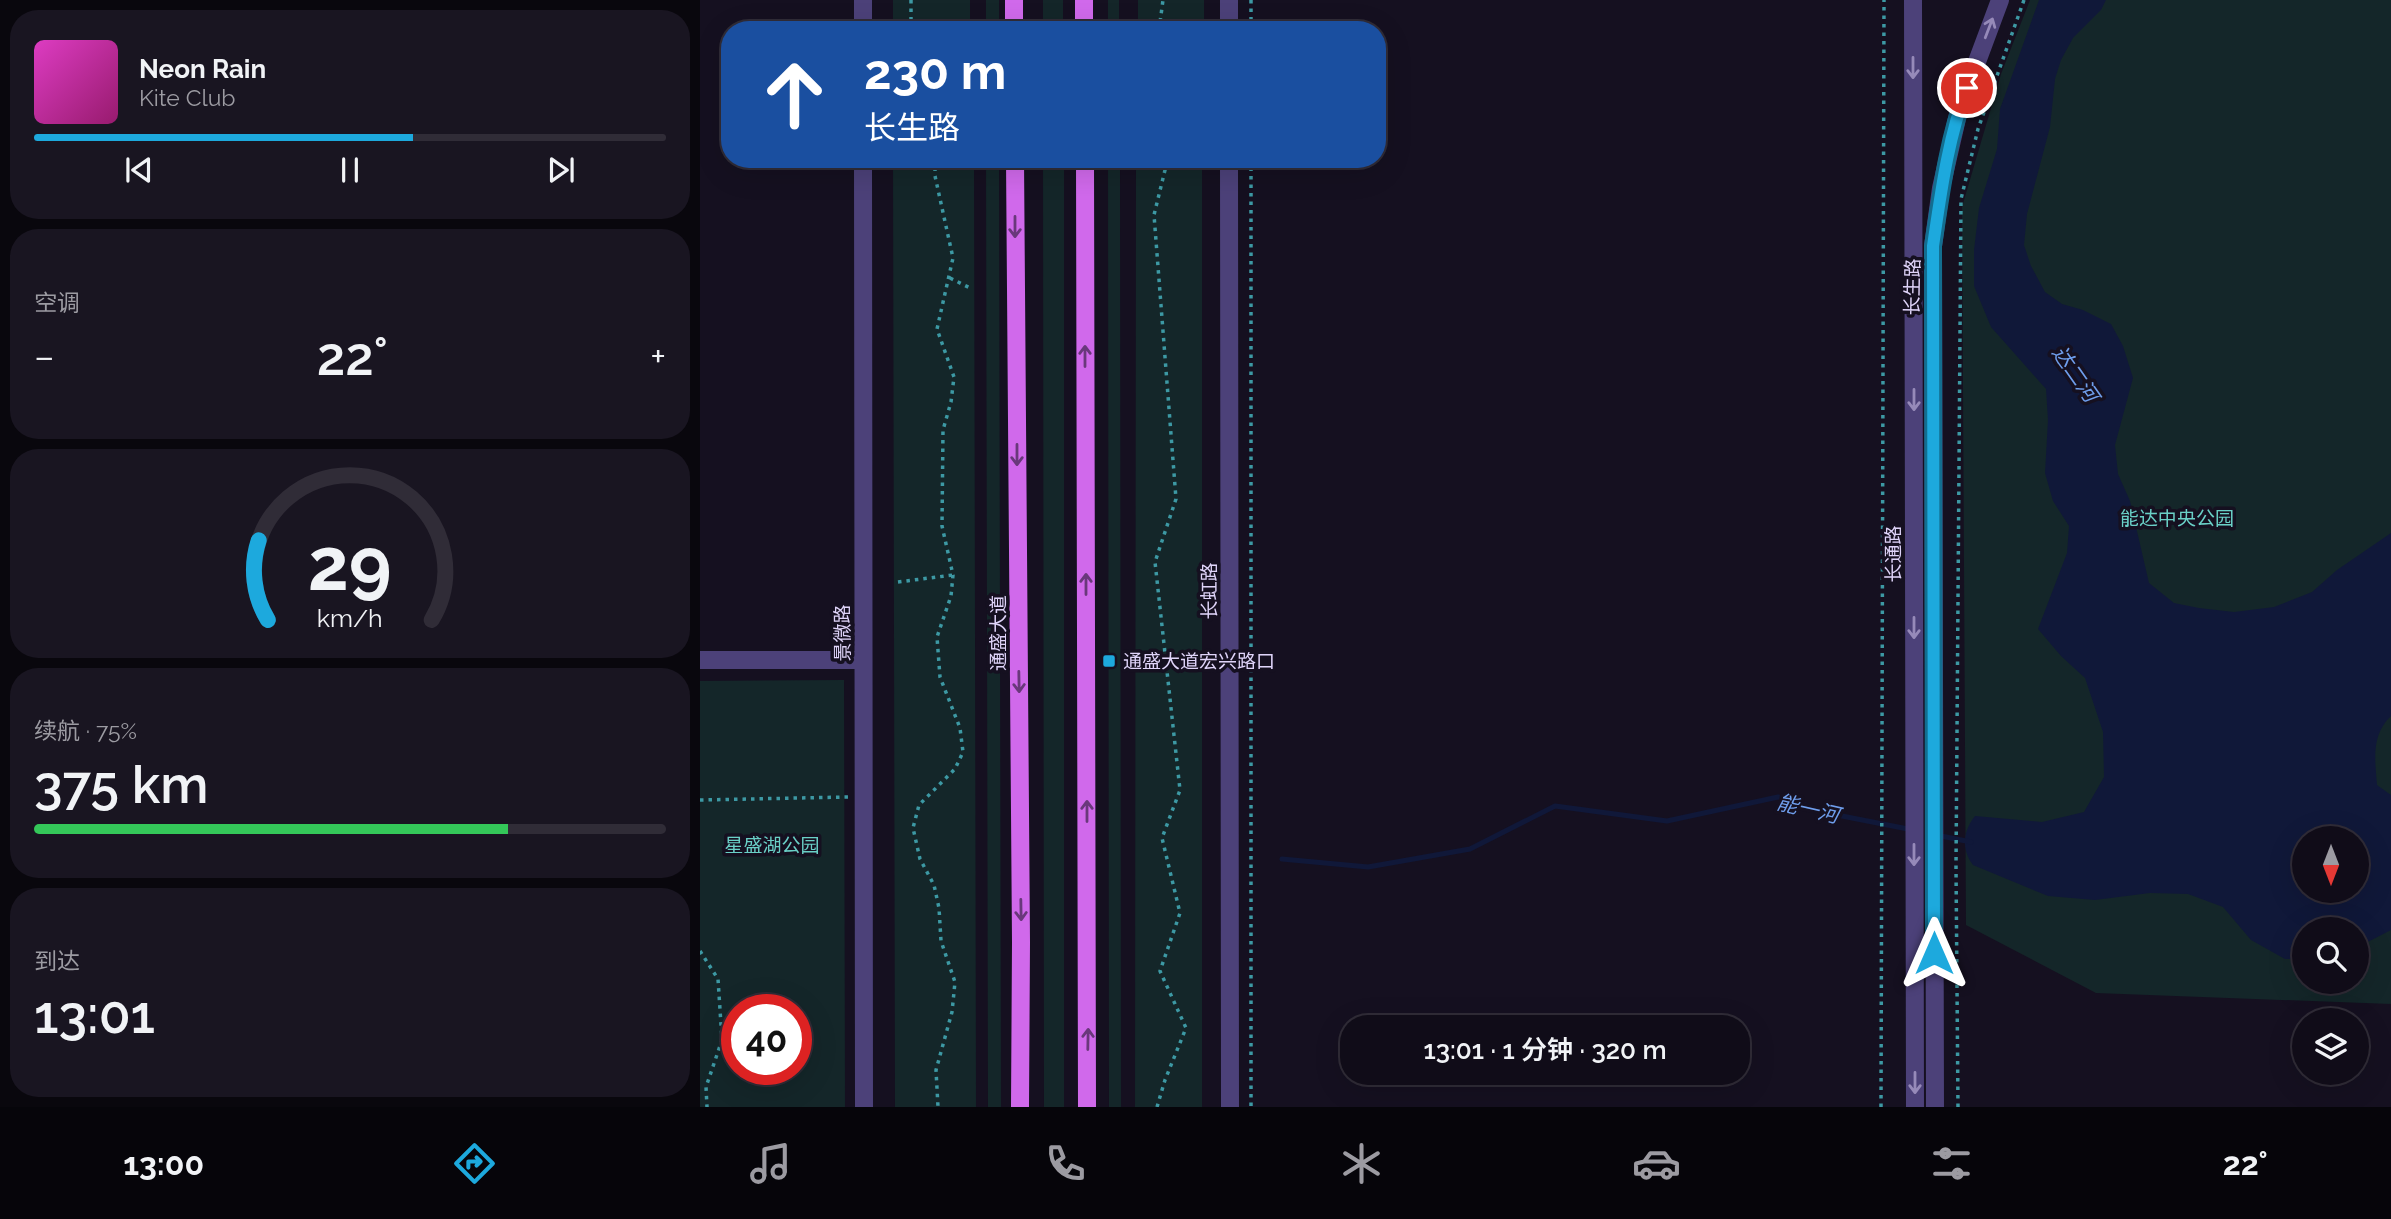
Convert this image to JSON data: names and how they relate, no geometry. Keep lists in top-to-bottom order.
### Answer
{
  "streets": {
    "main road": ["通盛大道"],
    "street": [
      "长生路",
      "长通路",
      "长虹路",
      "景微路"
    ]
  },
  "crossings": [
    ["长生路", "长通路"]
  ],
  "one_way": ["长生路"],
  "water": ["达二河", "能一河"],
  "parks": ["能达中央公园", "星盛湖公园"],
  "places": {
    "transit": ["通盛大道宏兴路口"]
  },
  "north": "bottom",
  "page": {
    "turn": ["230 m", "长生路"],
    "song": ["Neon Rain", "Kite Club"],
    "tile": [
      "空调",
      ["续航 · 75%", "375 km"],
      ["到达", "13:01"]
    ],
    "heat": ["−", "22°", "+"],
    "limit": "40",
    "trip": "13:01 · 1 分钟 · 320 m",
    "tabs": ["13:00", "22°"],
    "gauge": ["29", "km/h"]
  }
}
